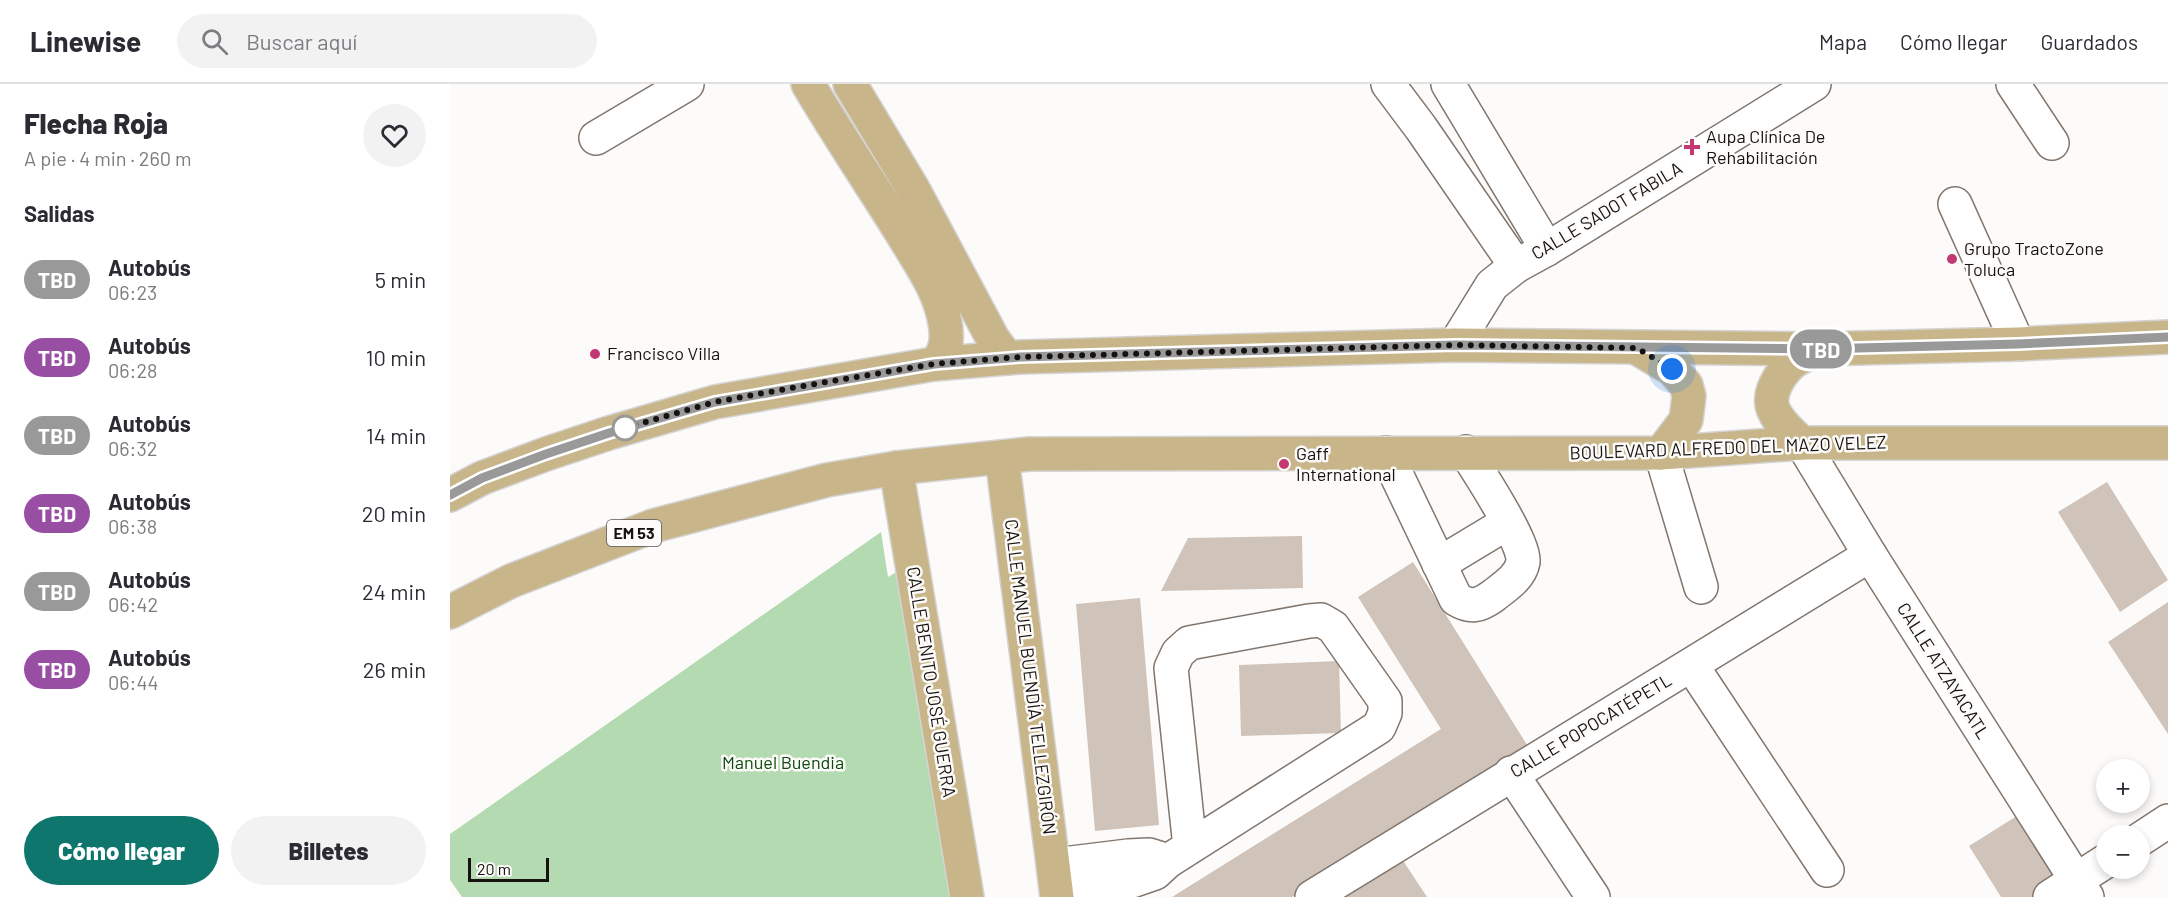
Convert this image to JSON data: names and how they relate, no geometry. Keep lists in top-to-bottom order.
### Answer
{
  "streets": {
    "main road": [
      "BOULEVARD ALFREDO DEL MAZO VELEZ",
      "EM 53",
      "CALLE MANUEL BUENDÍA TELLEZGIRÓN",
      "CALLE BENITO JOSÉ GUERRA"
    ],
    "street": ["CALLE SADOT FABILA", "CALLE ATZAYACATL", "CALLE POPOCATÉPETL"]
  },
  "crossings": [
    ["BOULEVARD ALFREDO DEL MAZO VELEZ", "CALLE ATZAYACATL"],
    ["BOULEVARD ALFREDO DEL MAZO VELEZ", "CALLE MANUEL BUENDÍA TELLEZGIRÓN"],
    ["BOULEVARD ALFREDO DEL MAZO VELEZ", "CALLE BENITO JOSÉ GUERRA"],
    ["CALLE ATZAYACATL", "CALLE POPOCATÉPETL"]
  ],
  "parks": ["Manuel Buendia"],
  "places": {
    "health": ["Aupa Clínica De Rehabilitación"],
    "other": ["Grupo TractoZone Toluca", "Francisco Villa", "Gaff International"]
  },
  "lines": ["bus line TBD"],
  "scale_bar": "20 m",
  "page": {
    "header": "Linewise",
    "search": "Buscar aquí",
    "nav": ["Mapa", "Cómo llegar", "Guardados"],
    "heading": [
      ["Flecha Roja", "A pie · 4 min · 260 m"],
      "Salidas"
    ],
    "on_map": "TBD",
    "list": [
      {
        "mark": "TBD",
        "name": "Autobús",
        "note": "06:23",
        "value": "5 min"
      },
      {
        "mark": "TBD",
        "name": "Autobús",
        "note": "06:28",
        "value": "10 min"
      },
      {
        "mark": "TBD",
        "name": "Autobús",
        "note": "06:32",
        "value": "14 min"
      },
      {
        "mark": "TBD",
        "name": "Autobús",
        "note": "06:38",
        "value": "20 min"
      },
      {
        "mark": "TBD",
        "name": "Autobús",
        "note": "06:42",
        "value": "24 min"
      },
      {
        "mark": "TBD",
        "name": "Autobús",
        "note": "06:44",
        "value": "26 min"
      }
    ],
    "map_buttons": ["+", "−"],
    "buttons": ["Cómo llegar", "Billetes"],
    "scale": "20 m"
  }
}
